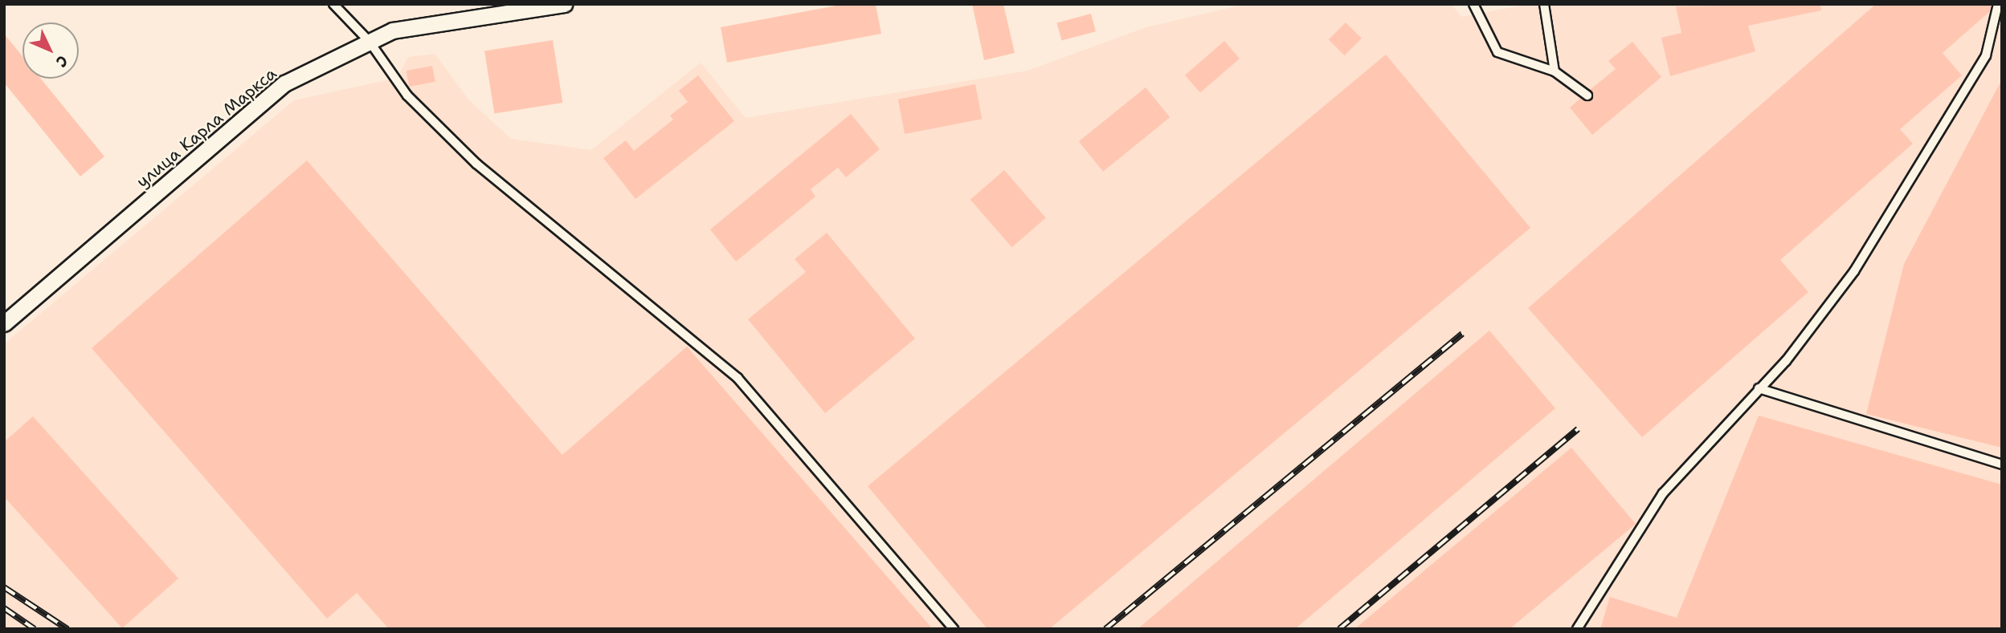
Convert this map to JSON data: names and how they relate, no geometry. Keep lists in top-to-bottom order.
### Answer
{
  "streets": {
    "street": ["улица Карла Маркса"]
  },
  "north": "bottom right"
}
